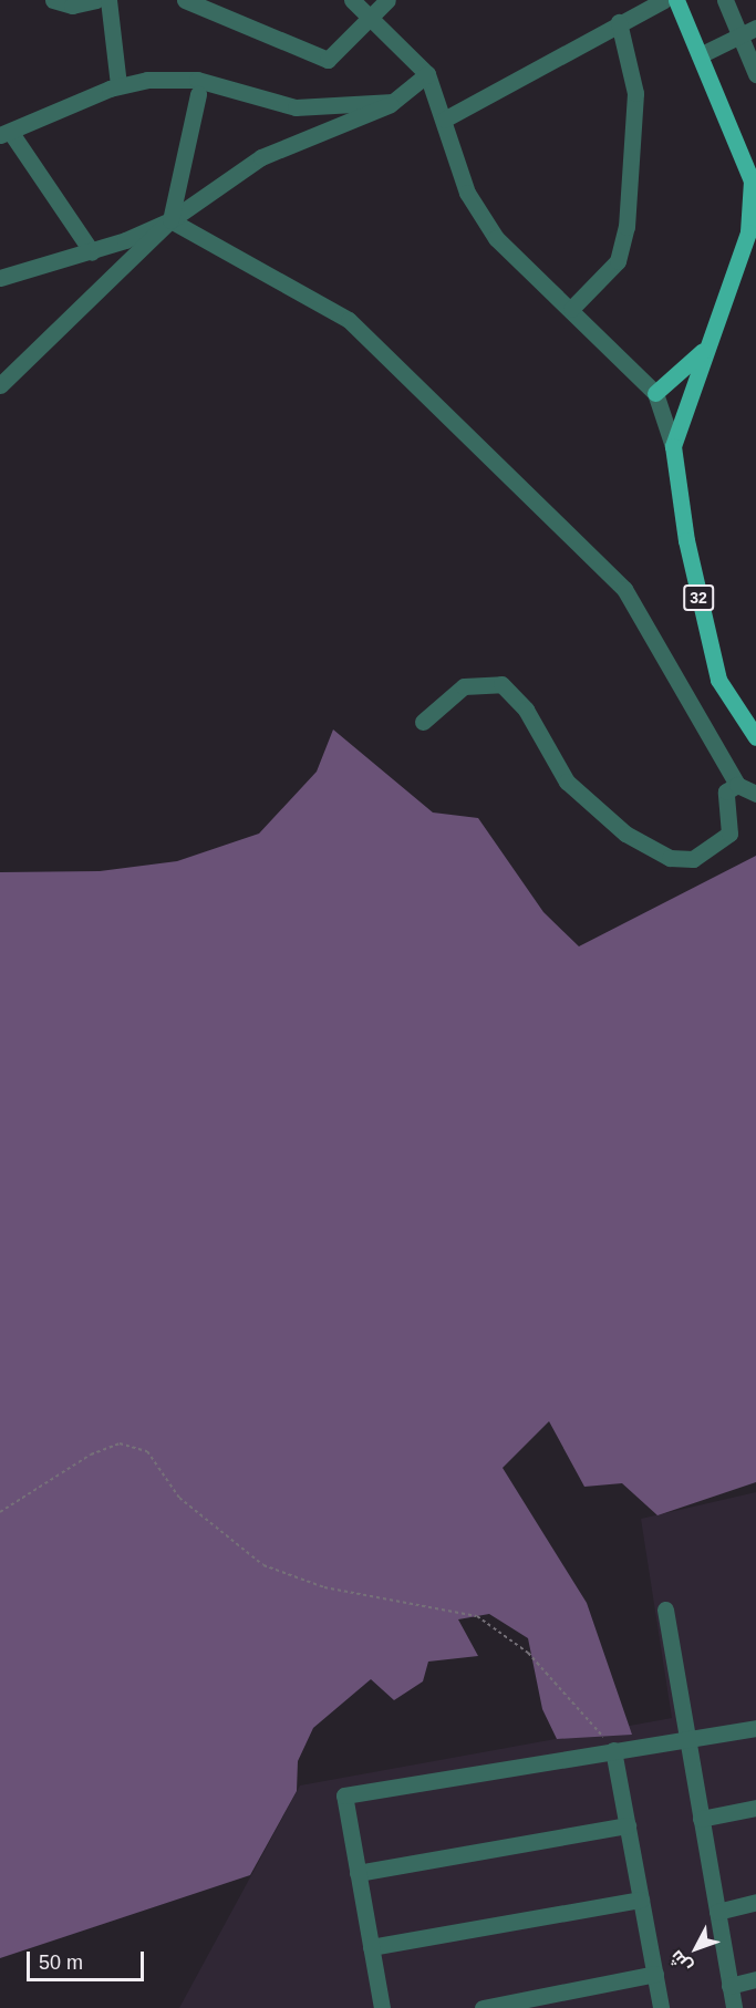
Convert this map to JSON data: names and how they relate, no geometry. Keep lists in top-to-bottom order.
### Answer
{
  "streets": {
    "main road": ["32"]
  },
  "scale_bar": "50 m",
  "north": "bottom left"
}
